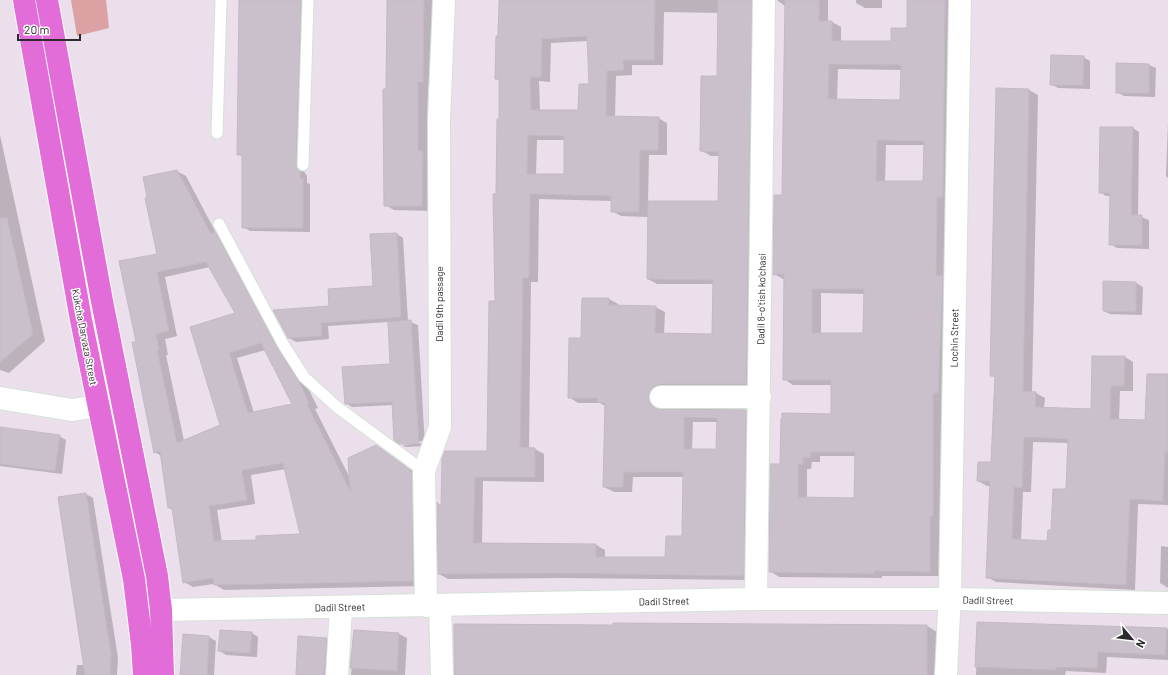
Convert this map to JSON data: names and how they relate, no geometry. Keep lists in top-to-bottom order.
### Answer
{
  "streets": {
    "main road": ["Kukcha Darvaza Street"],
    "street": [
      "Dadil 8-o'tish ko'chasi",
      "Dadil 9th passage",
      "Lochin Street",
      "Dadil Street"
    ]
  },
  "crossings": [
    ["Dadil 8-o'tish ko'chasi", "Dadil Street"],
    ["Dadil 9th passage", "Dadil Street"],
    ["Lochin Street", "Dadil Street"]
  ],
  "scale_bar": "20 m",
  "north": "bottom right"
}
